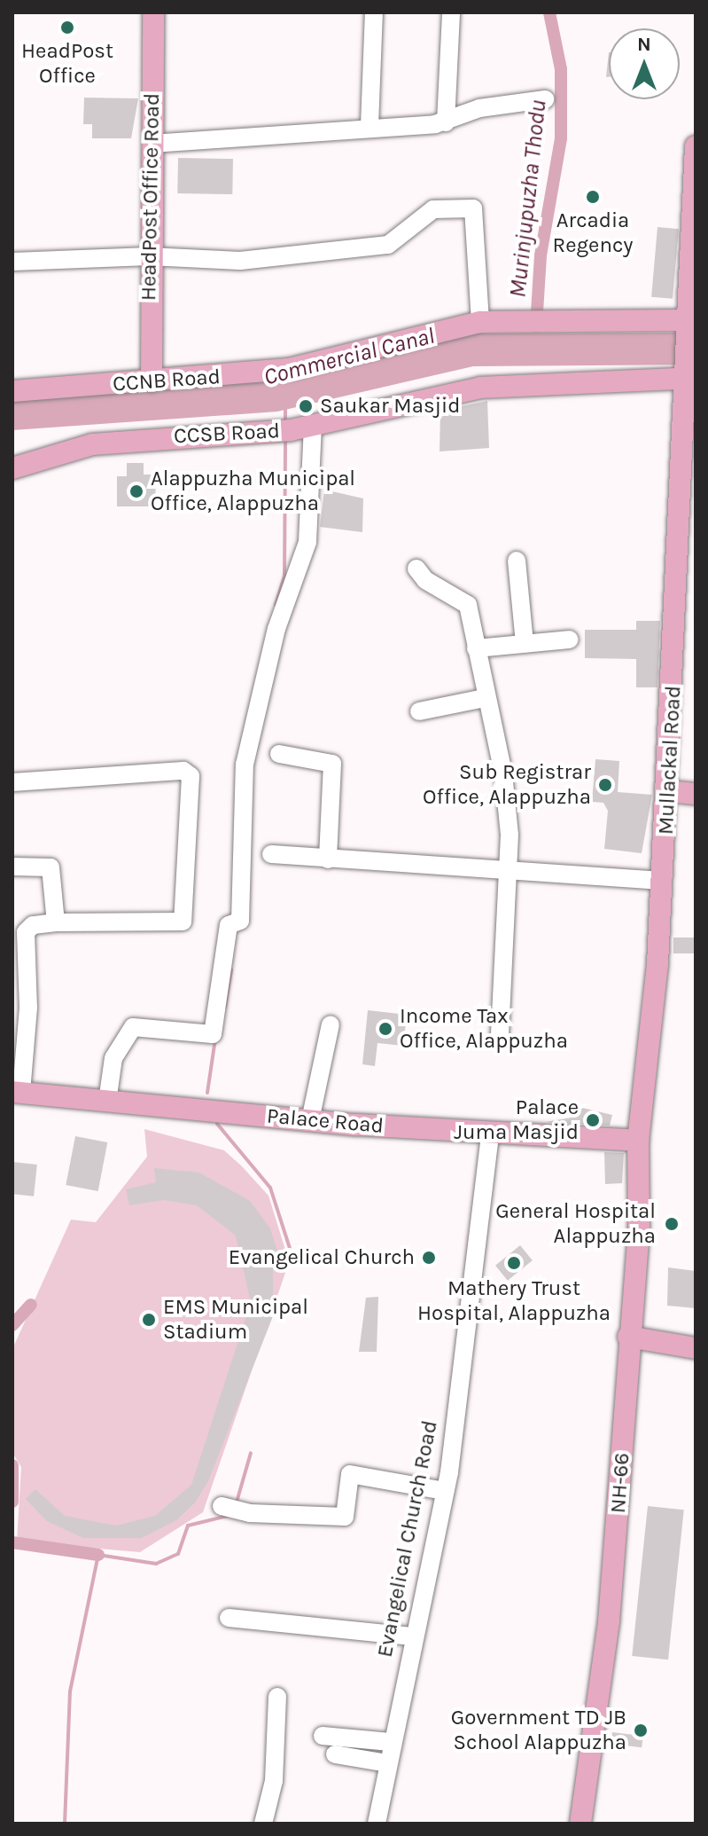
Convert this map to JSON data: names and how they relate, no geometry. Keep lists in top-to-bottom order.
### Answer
{
  "streets": {
    "main road": [
      "HeadPost Office Road",
      "CCNB Road",
      "CCSB Road",
      "Mullackal Road",
      "Palace Road",
      "NH-66"
    ],
    "street": ["Evangelical Church Road"]
  },
  "crossings": [
    ["HeadPost Office Road", "CCNB Road"],
    ["CCNB Road", "Mullackal Road"],
    ["CCSB Road", "Mullackal Road"],
    ["Mullackal Road", "Palace Road"],
    ["Mullackal Road", "NH-66"],
    ["Palace Road", "NH-66"],
    ["Palace Road", "Evangelical Church Road"]
  ],
  "water": ["Murinjupuzha Thodu", "Commercial Canal"],
  "places": [
    "HeadPost Office",
    "Arcadia Regency",
    "Saukar Masjid",
    "Alappuzha Municipal Office, Alappuzha",
    "Sub Registrar Office, Alappuzha",
    "Income Tax Office, Alappuzha",
    "Palace Juma Masjid",
    "General Hospital Alappuzha",
    "Evangelical Church",
    "Mathery Trust Hospital, Alappuzha",
    "EMS Municipal Stadium",
    "Government TD JB School Alappuzha"
  ],
  "north": "top"
}
